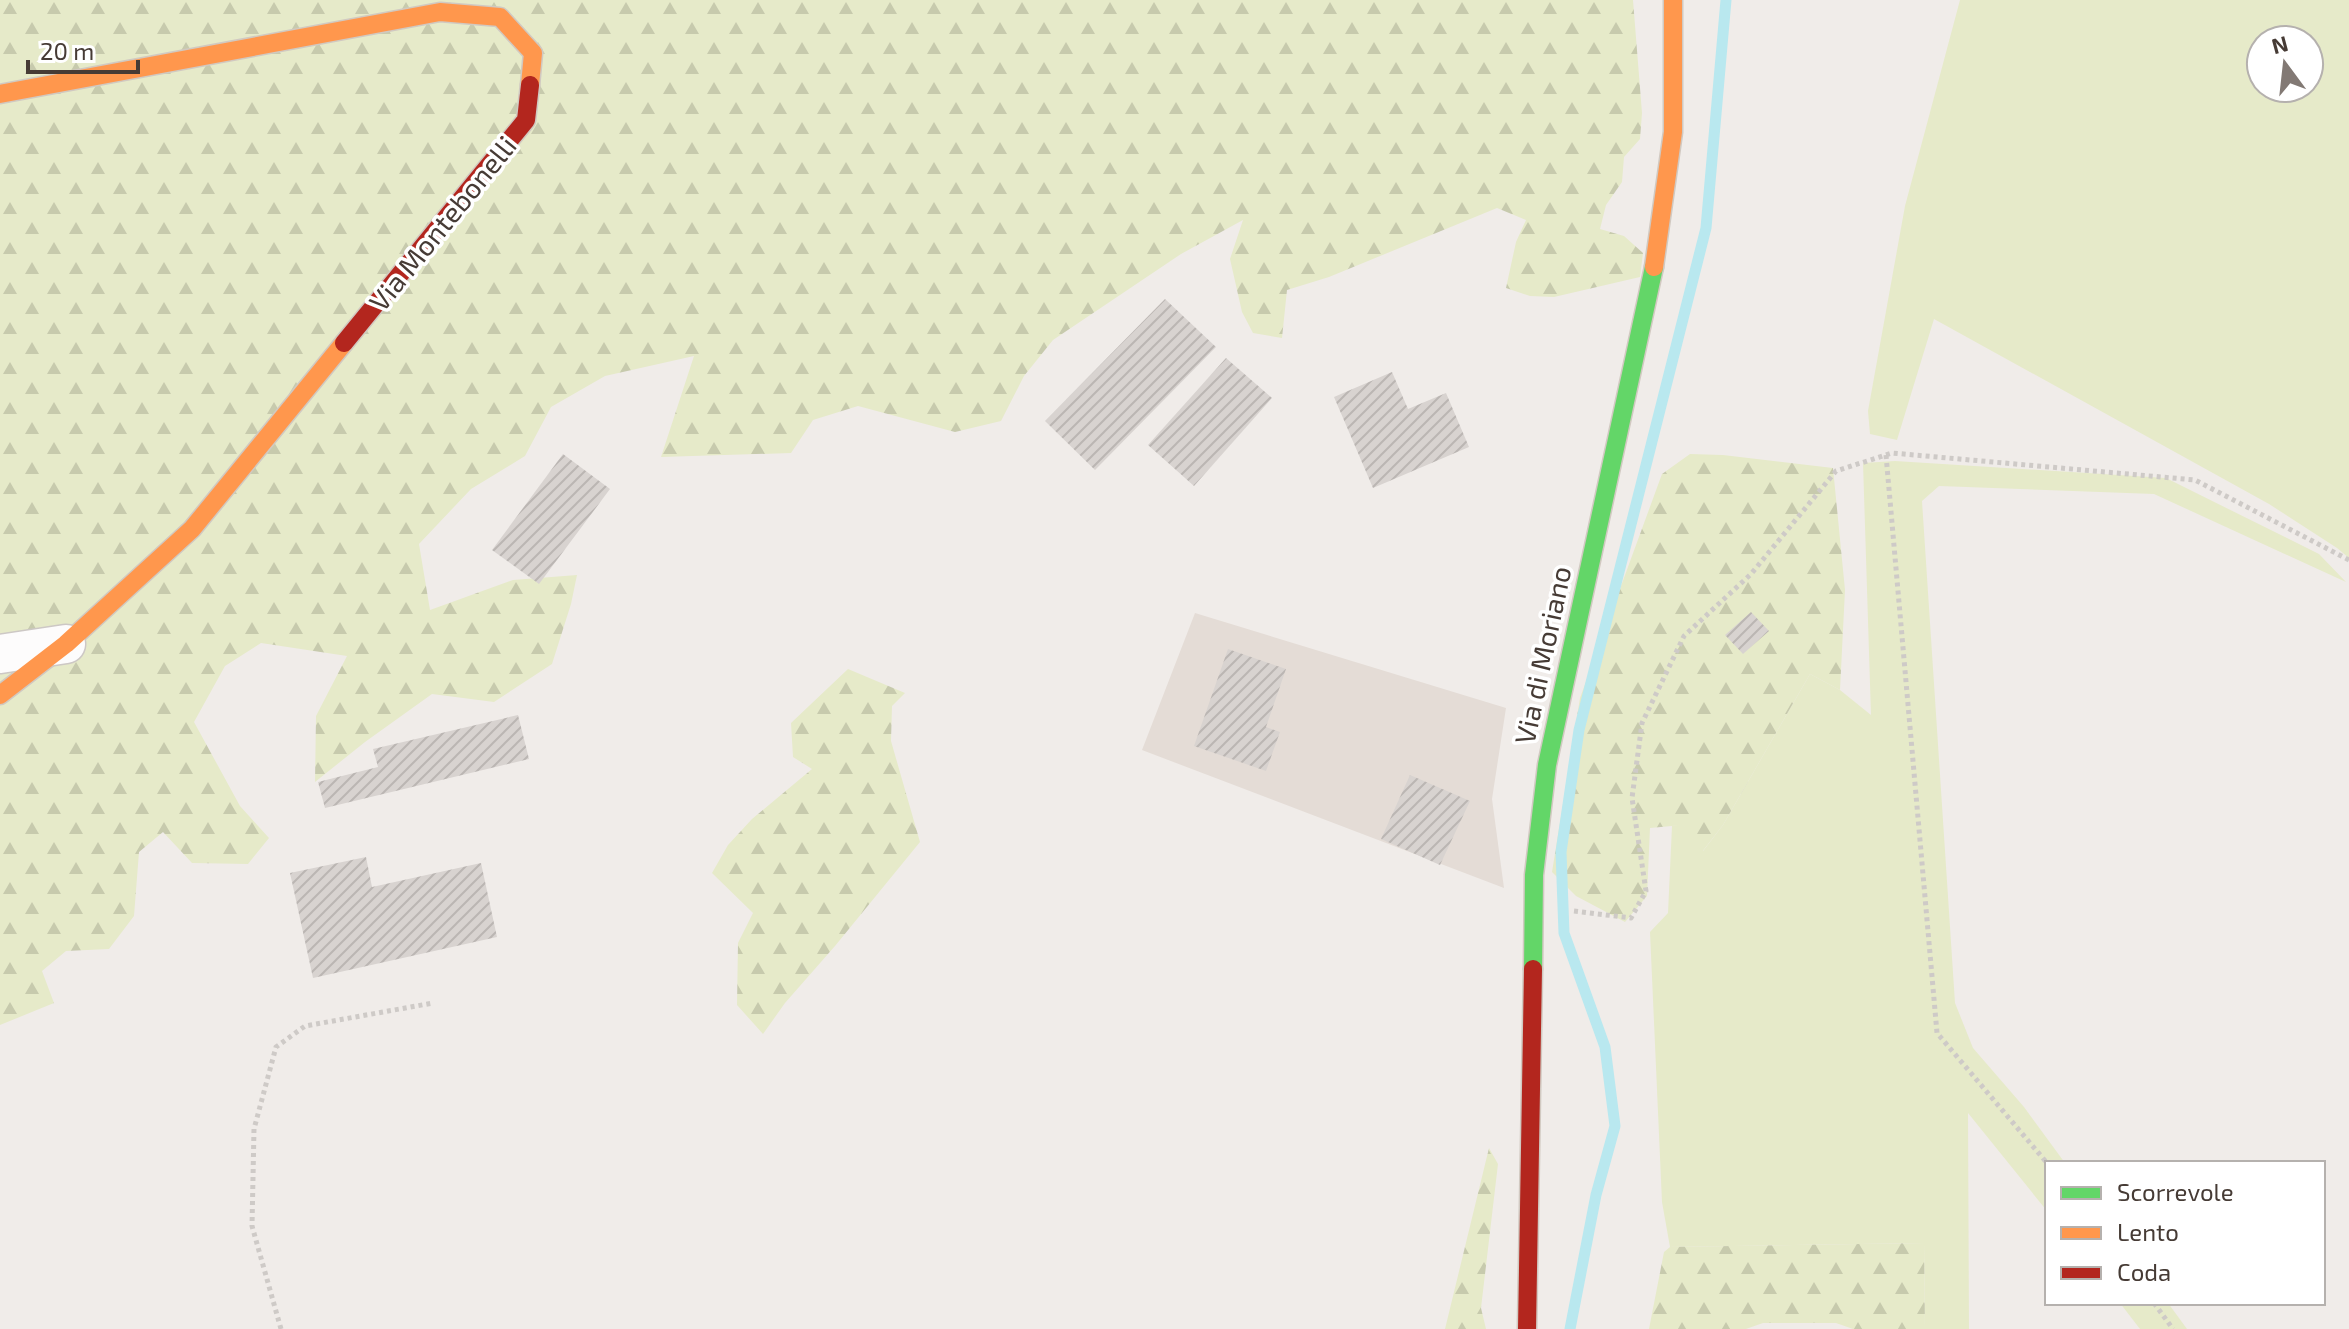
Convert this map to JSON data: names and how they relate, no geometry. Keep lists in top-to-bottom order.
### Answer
{
  "streets": {
    "street": ["Via Montebonelli", "Via di Moriano"]
  },
  "legend": ["Scorrevole", "Lento", "Coda"],
  "scale_bar": "20 m",
  "north": "top"
}
